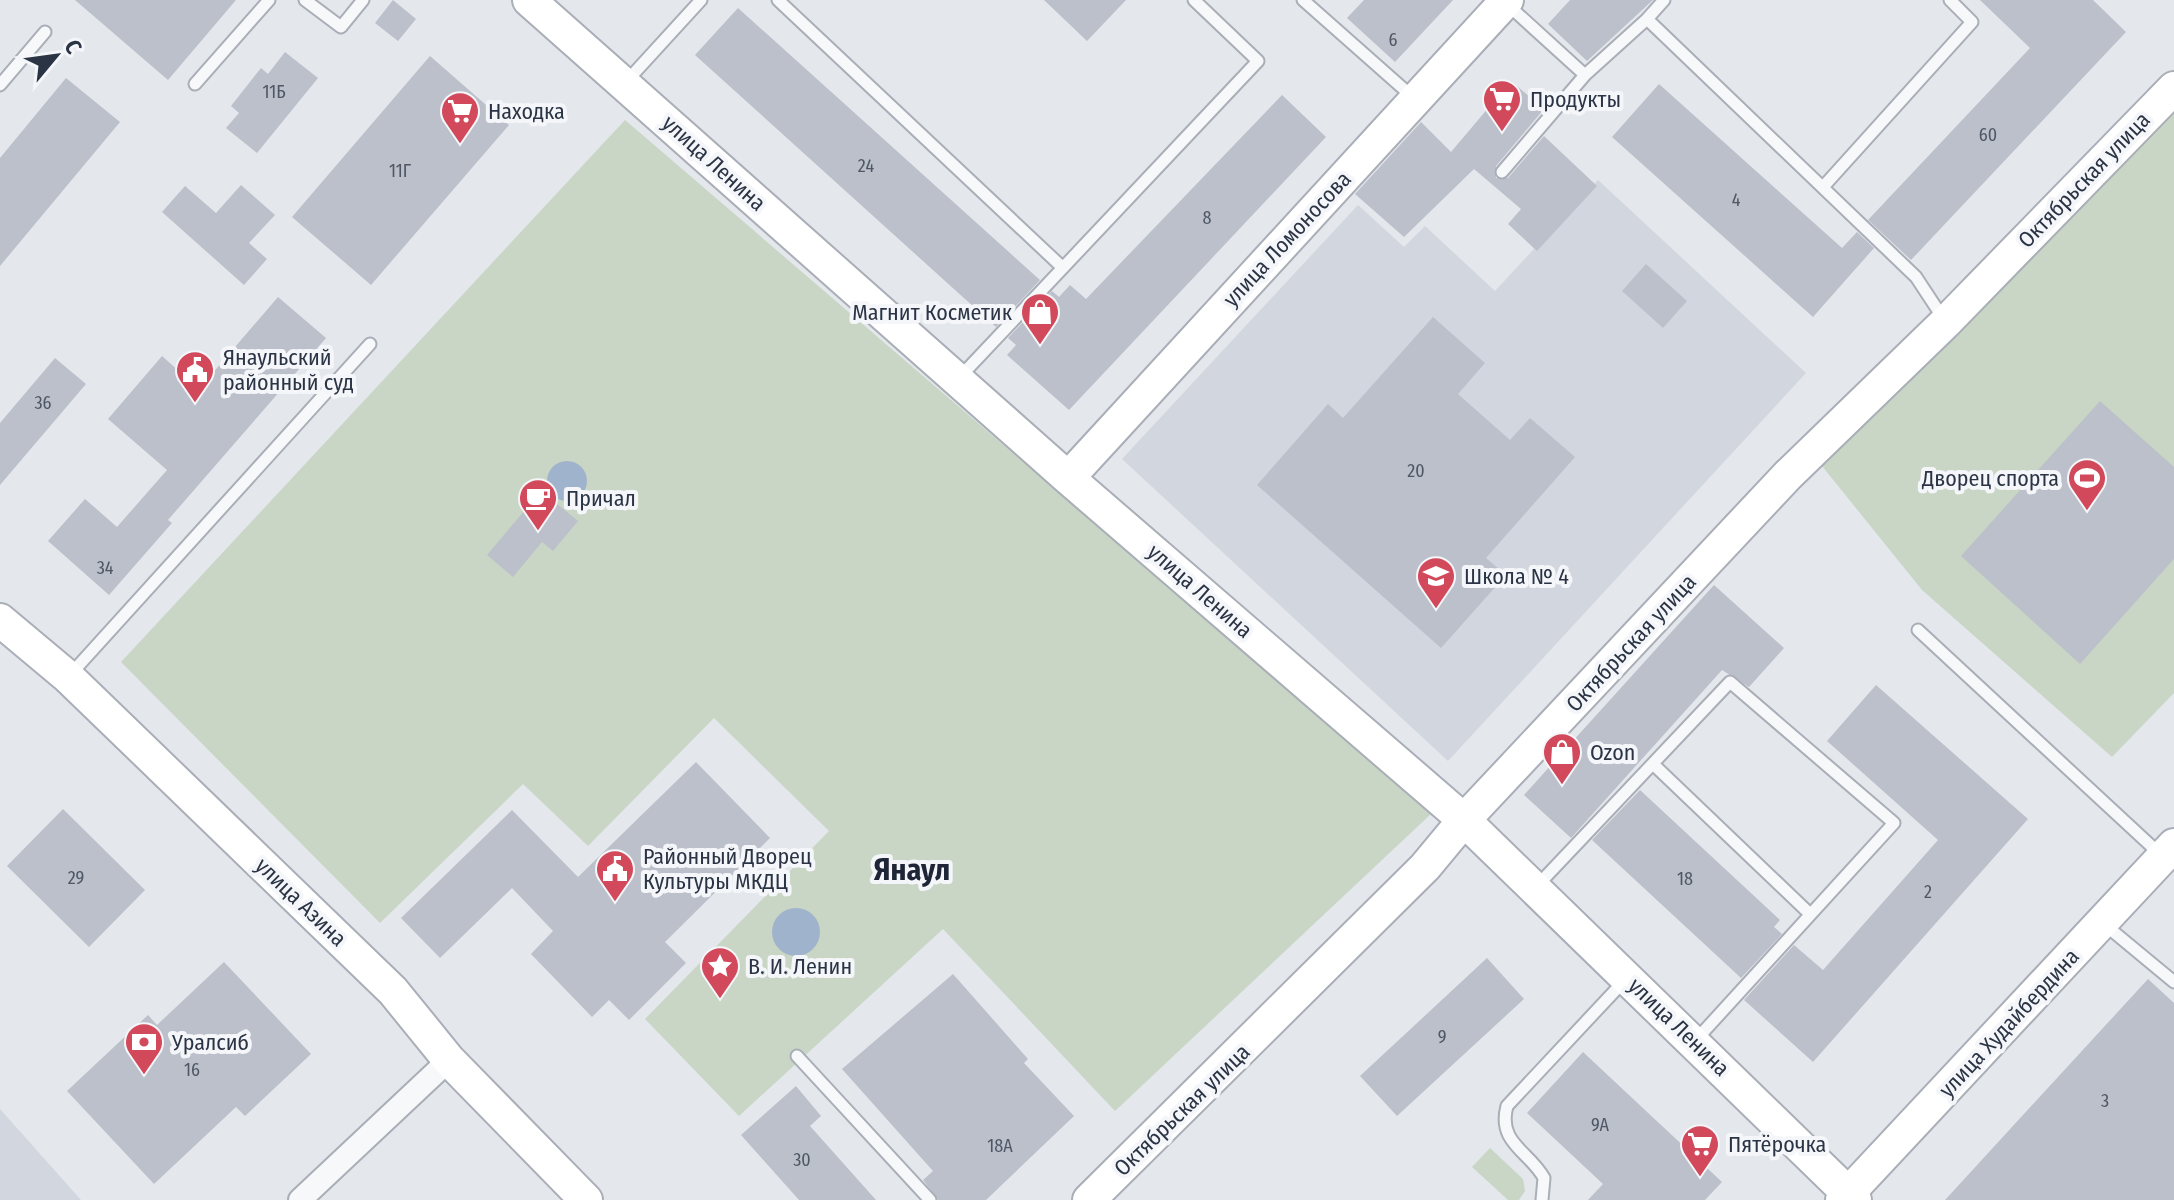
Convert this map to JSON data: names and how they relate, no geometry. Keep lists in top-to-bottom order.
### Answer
{
  "streets": {
    "street": [
      "улица Ленина",
      "Октябрьская улица",
      "улица Ломоносова",
      "улица Азина",
      "улица Худайбердина"
    ]
  },
  "crossings": [
    ["улица Ленина", "Октябрьская улица"],
    ["улица Ленина", "улица Ломоносова"],
    ["улица Ленина", "улица Худайбердина"]
  ],
  "districts": ["Янаул"],
  "places": {
    "supermarket": ["Продукты", "Находка", "Пятёрочка"],
    "shop": ["Магнит Косметик", "Ozon"],
    "public building": ["Янаульский районный суд", "Районный Дворец Культуры МКДЦ"],
    "sports": ["Дворец спорта"],
    "cafe": ["Причал"],
    "school or university": ["Школа № 4"],
    "place": ["В. И. Ленин"],
    "bank": ["Уралсиб"]
  },
  "house_numbers": [
    "6",
    "11Б",
    "60",
    "24",
    "11Г",
    "4",
    "8",
    "36",
    "20",
    "34",
    "29",
    "18",
    "2",
    "9",
    "16",
    "3",
    "9А",
    "18А",
    "30"
  ],
  "north": "top right"
}
